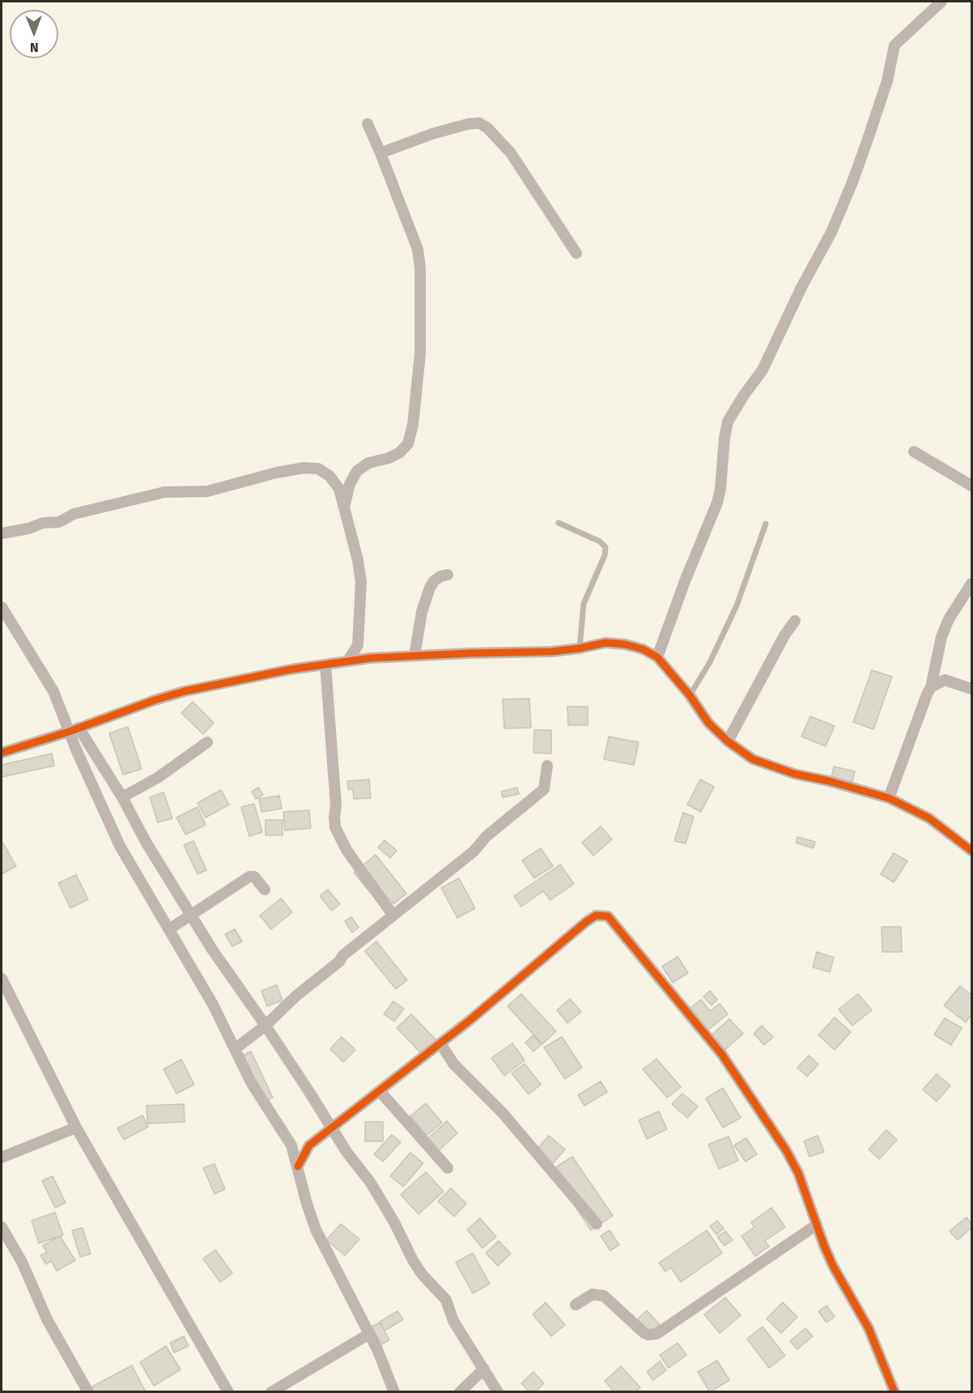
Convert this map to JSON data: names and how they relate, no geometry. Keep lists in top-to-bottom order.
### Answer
{
  "north": "bottom"
}
